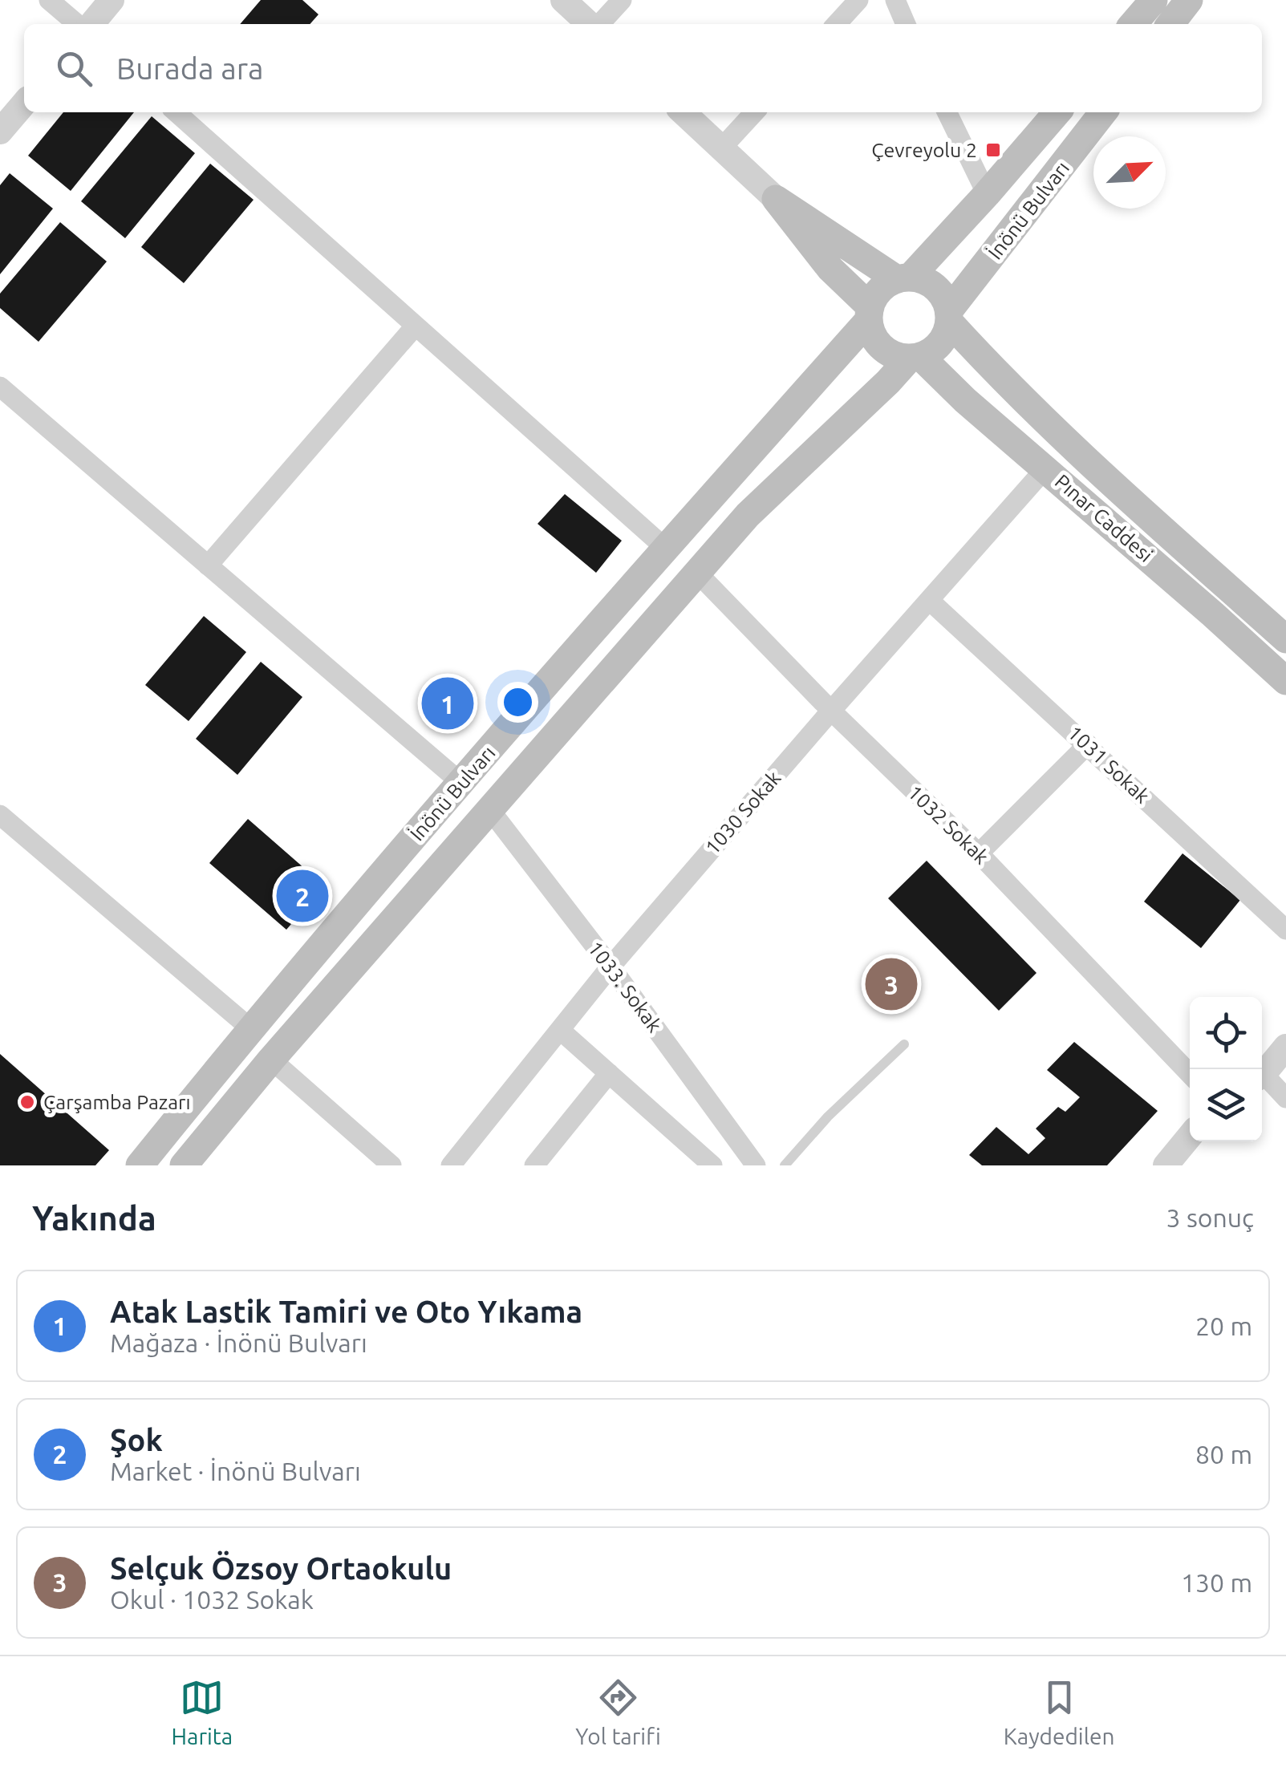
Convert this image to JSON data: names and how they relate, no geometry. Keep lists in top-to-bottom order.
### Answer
{
  "streets": {
    "main road": ["İnönü Bulvarı", "Pınar Caddesi"],
    "street": [
      "1031 Sokak",
      "1030 Sokak",
      "1032 Sokak",
      "1033. Sokak"
    ]
  },
  "crossings": [
    ["İnönü Bulvarı", "Pınar Caddesi"],
    ["İnönü Bulvarı", "1032 Sokak"],
    ["İnönü Bulvarı", "1033. Sokak"],
    ["Pınar Caddesi", "1030 Sokak"],
    ["1031 Sokak", "1030 Sokak"],
    ["1030 Sokak", "1032 Sokak"],
    ["1030 Sokak", "1033. Sokak"]
  ],
  "places": {
    "transit": ["Çevreyolu 2"],
    "other": ["Çarşamba Pazarı"]
  },
  "north": "top right",
  "page": {
    "search": "Burada ara",
    "pins": ["1", "2", "3"],
    "heading": ["Yakında", "3 sonuç"],
    "list": [
      {
        "mark": "1",
        "name": "Atak Lastik Tamiri ve Oto Yıkama",
        "note": "Mağaza · İnönü Bulvarı",
        "value": "20 m"
      },
      {
        "mark": "2",
        "name": "Şok",
        "note": "Market · İnönü Bulvarı",
        "value": "80 m"
      },
      {
        "mark": "3",
        "name": "Selçuk Özsoy Ortaokulu",
        "note": "Okul · 1032 Sokak",
        "value": "130 m"
      }
    ],
    "nav": ["Harita", "Yol tarifi", "Kaydedilen"]
  }
}
